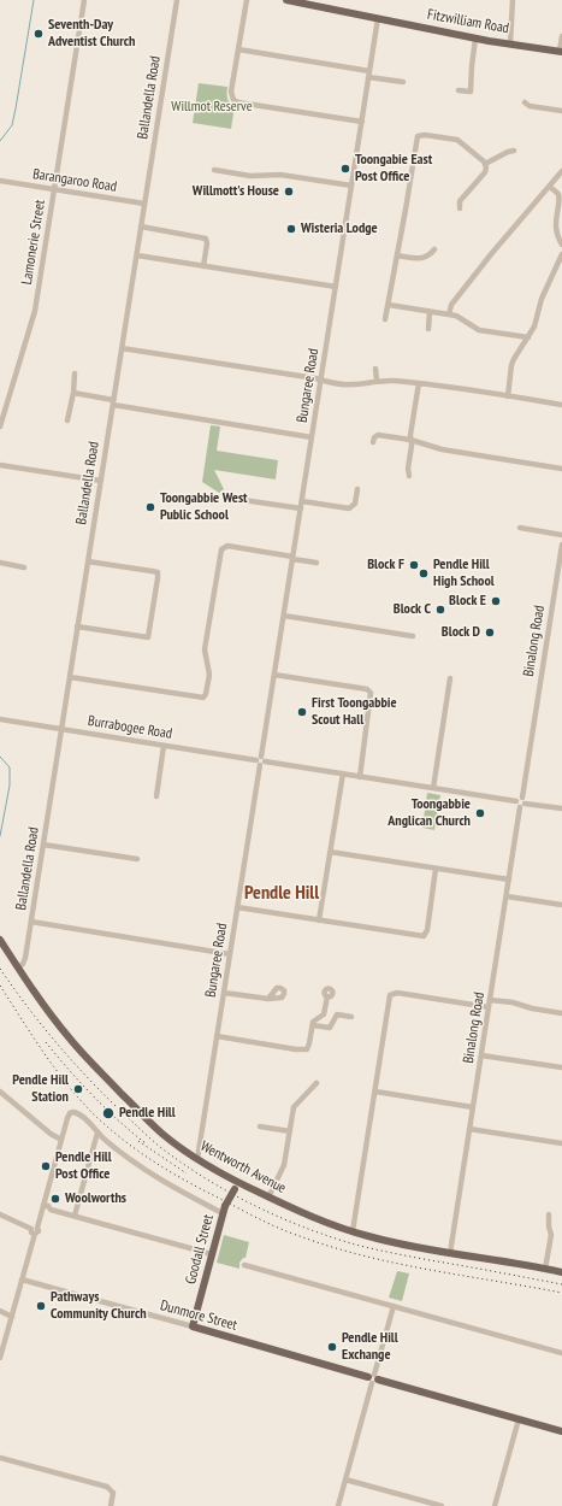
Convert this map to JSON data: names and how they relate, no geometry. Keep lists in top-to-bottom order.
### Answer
{
  "streets": {
    "main road": [
      "Fitzwilliam Road",
      "Wentworth Avenue",
      "Goodall Street",
      "Dunmore Street"
    ],
    "street": [
      "Ballandella Road",
      "Barangaroo Road",
      "Lamonerie Street",
      "Bungaree Road",
      "Binalong Road",
      "Burrabogee Road"
    ]
  },
  "crossings": [
    ["Fitzwilliam Road", "Bungaree Road"],
    ["Ballandella Road", "Barangaroo Road"],
    ["Ballandella Road", "Burrabogee Road"],
    ["Ballandella Road", "Wentworth Avenue"],
    ["Barangaroo Road", "Lamonerie Street"],
    ["Bungaree Road", "Burrabogee Road"],
    ["Bungaree Road", "Wentworth Avenue"],
    ["Binalong Road", "Burrabogee Road"],
    ["Binalong Road", "Wentworth Avenue"],
    ["Wentworth Avenue", "Goodall Street"],
    ["Goodall Street", "Dunmore Street"]
  ],
  "districts": ["Pendle Hill"],
  "parks": ["Willmot Reserve"],
  "places": [
    "Seventh-Day Adventist Church",
    "Toongabie East Post Office",
    "Willmott's House",
    "Wisteria Lodge",
    "Toongabbie West Public School",
    "Block F",
    "Pendle Hill High School",
    "Block E",
    "Block C",
    "Block D",
    "First Toongabbie Scout Hall",
    "Toongabbie Anglican Church",
    "Pendle Hill Station",
    "Pendle Hill",
    "Pendle Hill Post Office",
    "Woolworths",
    "Pathways Community Church",
    "Pendle Hill Exchange"
  ]
}
